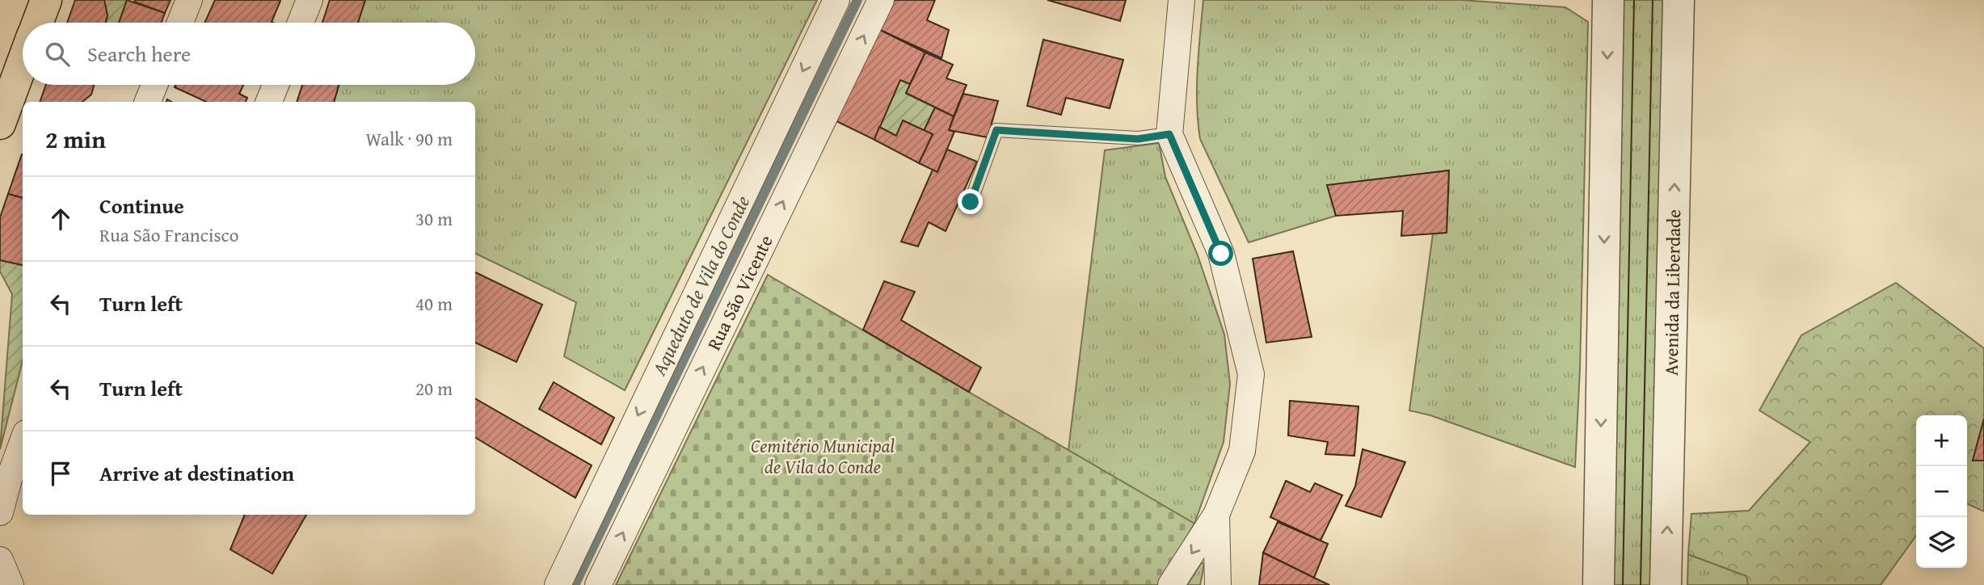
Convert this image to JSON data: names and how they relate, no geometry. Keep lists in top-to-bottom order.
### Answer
{
  "streets": {
    "street": ["Rua São Vicente", "Avenida da Liberdade"]
  },
  "water": ["Aqueduto de Vila do Conde"],
  "parks": ["Cemitério Municipal de Vila do Conde"],
  "page": {
    "search": "Search here",
    "heading": ["2 min", "Walk · 90 m"],
    "list": [
      ["Continue", "Rua São Francisco", "30 m"],
      ["Turn left", "40 m"],
      ["Turn left", "20 m"],
      "Arrive at destination"
    ],
    "map_buttons": ["+", "−"]
  }
}
